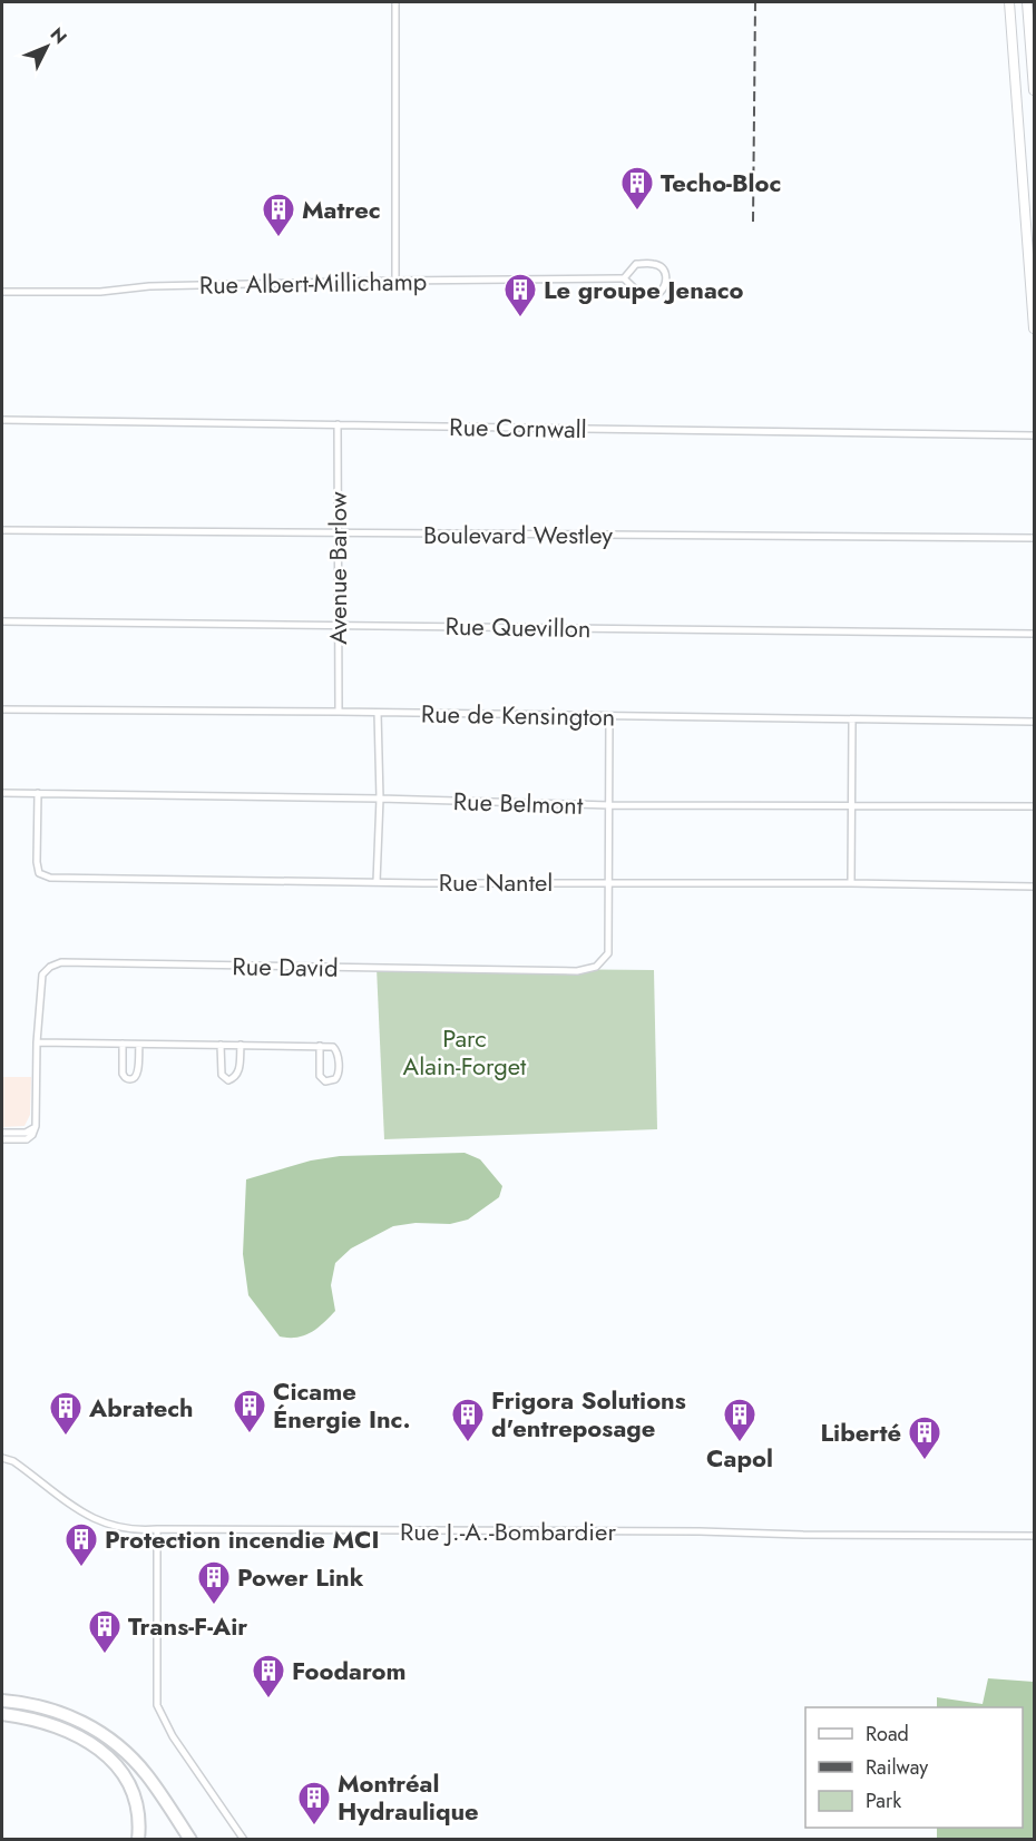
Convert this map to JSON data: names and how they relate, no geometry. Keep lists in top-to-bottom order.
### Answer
{
  "streets": {
    "street": [
      "Rue Albert-Millichamp",
      "Rue Cornwall",
      "Boulevard Westley",
      "Avenue Barlow",
      "Rue Quevillon",
      "Rue de Kensington",
      "Rue Belmont",
      "Rue Nantel",
      "Rue David",
      "Rue J.-A.-Bombardier"
    ]
  },
  "crossings": [
    ["Rue Cornwall", "Avenue Barlow"],
    ["Boulevard Westley", "Avenue Barlow"],
    ["Avenue Barlow", "Rue Quevillon"],
    ["Avenue Barlow", "Rue de Kensington"],
    ["Rue Belmont", "Rue Nantel"],
    ["Rue Nantel", "Rue David"]
  ],
  "parks": ["Parc Alain-Forget"],
  "places": {
    "building": [
      "Techo-Bloc",
      "Matrec",
      "Le groupe Jenaco",
      "Cicame Énergie Inc.",
      "Abratech",
      "Frigora Solutions d'entreposage",
      "Capol",
      "Liberté",
      "Protection incendie MCI",
      "Power Link",
      "Trans-F-Air",
      "Foodarom",
      "Montréal Hydraulique"
    ]
  },
  "legend": ["Road", "Railway", "Park"],
  "north": "top right"
}
